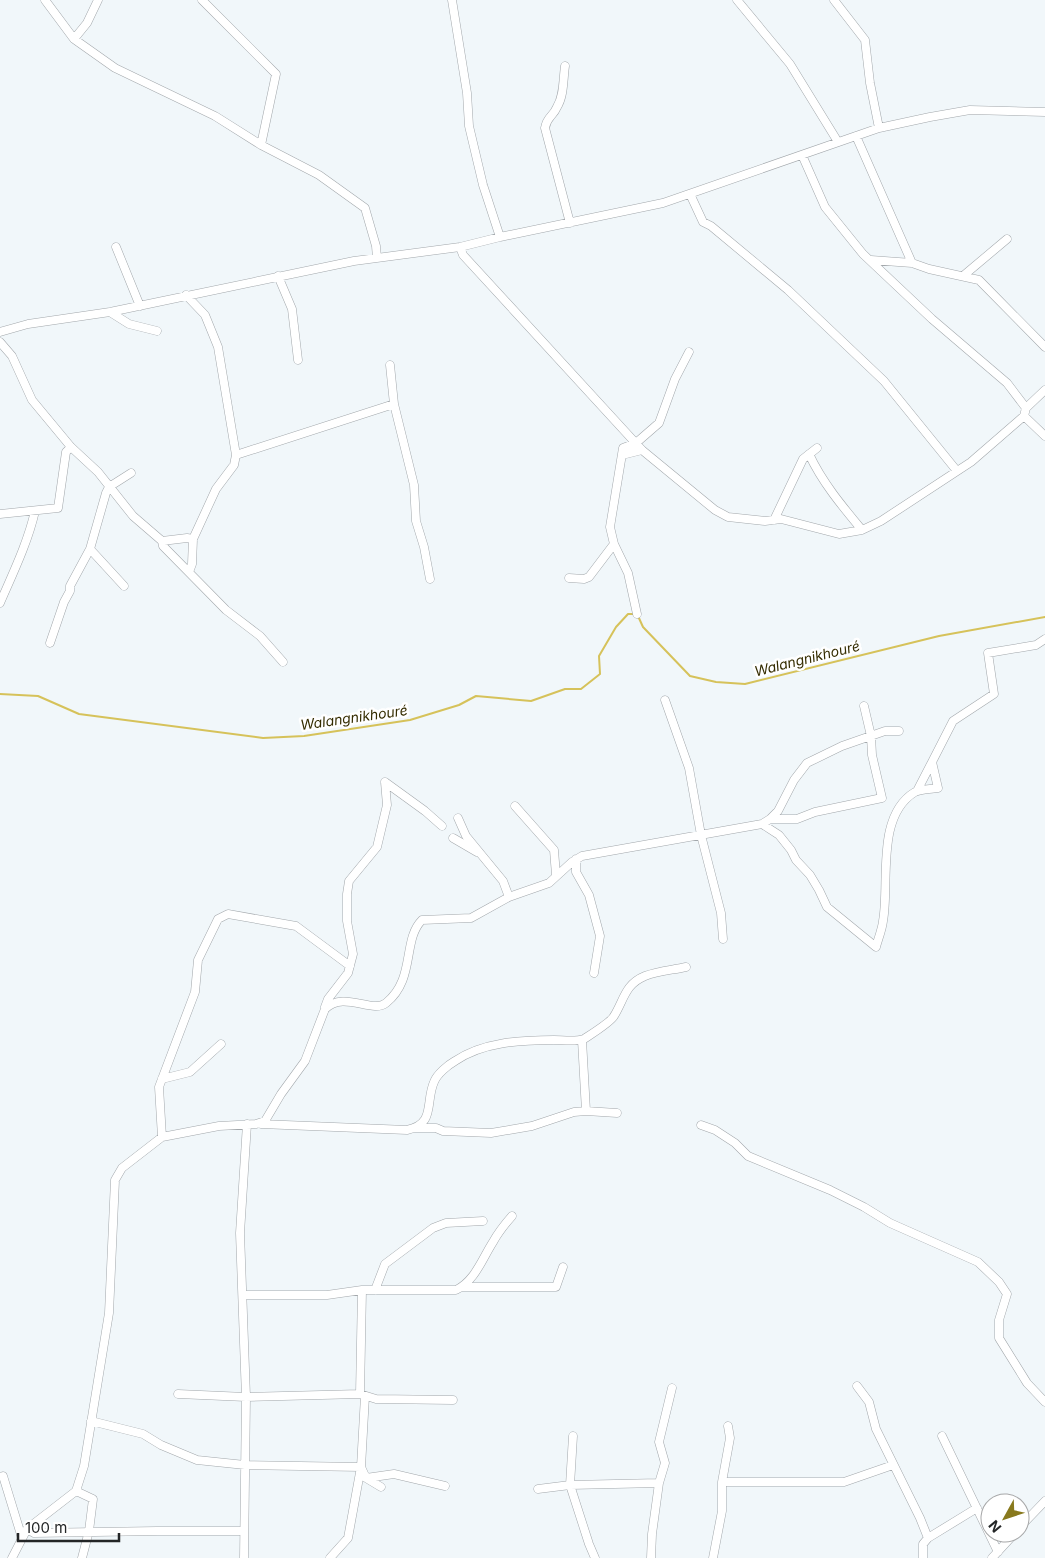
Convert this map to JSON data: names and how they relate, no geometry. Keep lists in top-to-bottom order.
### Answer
{
  "water": ["Walangnikhouré"],
  "scale_bar": "100 m",
  "north": "bottom left"
}
